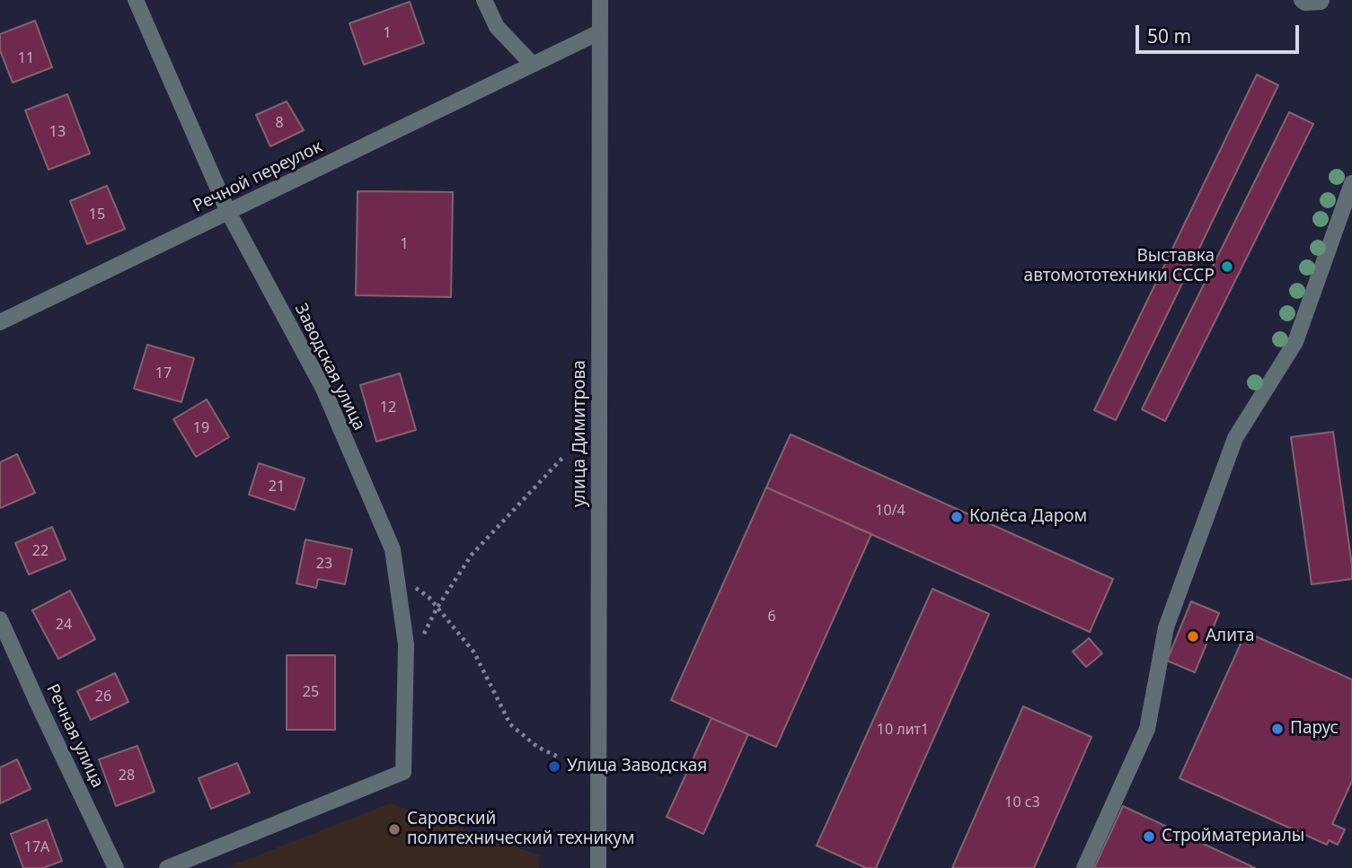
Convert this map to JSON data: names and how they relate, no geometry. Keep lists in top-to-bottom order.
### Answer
{
  "streets": {
    "street": [
      "Речной переулок",
      "Заводская улица",
      "улица Димитрова",
      "Речная улица"
    ]
  },
  "crossings": [
    ["Речной переулок", "Заводская улица"],
    ["Речной переулок", "улица Димитрова"]
  ],
  "places": [
    "Выставка автомототехники СССР",
    "Колёса Даром",
    "Алита",
    "Парус",
    "Улица Заводская",
    "Саровский политехнический техникум",
    "Стройматериалы"
  ],
  "house_numbers": [
    "1",
    "11",
    "8",
    "13",
    "15",
    "1",
    "17",
    "12",
    "19",
    "21",
    "10/4",
    "22",
    "23",
    "6",
    "24",
    "25",
    "26",
    "10 лит1",
    "28",
    "10 с3",
    "17А"
  ],
  "scale_bar": "50 m"
}
